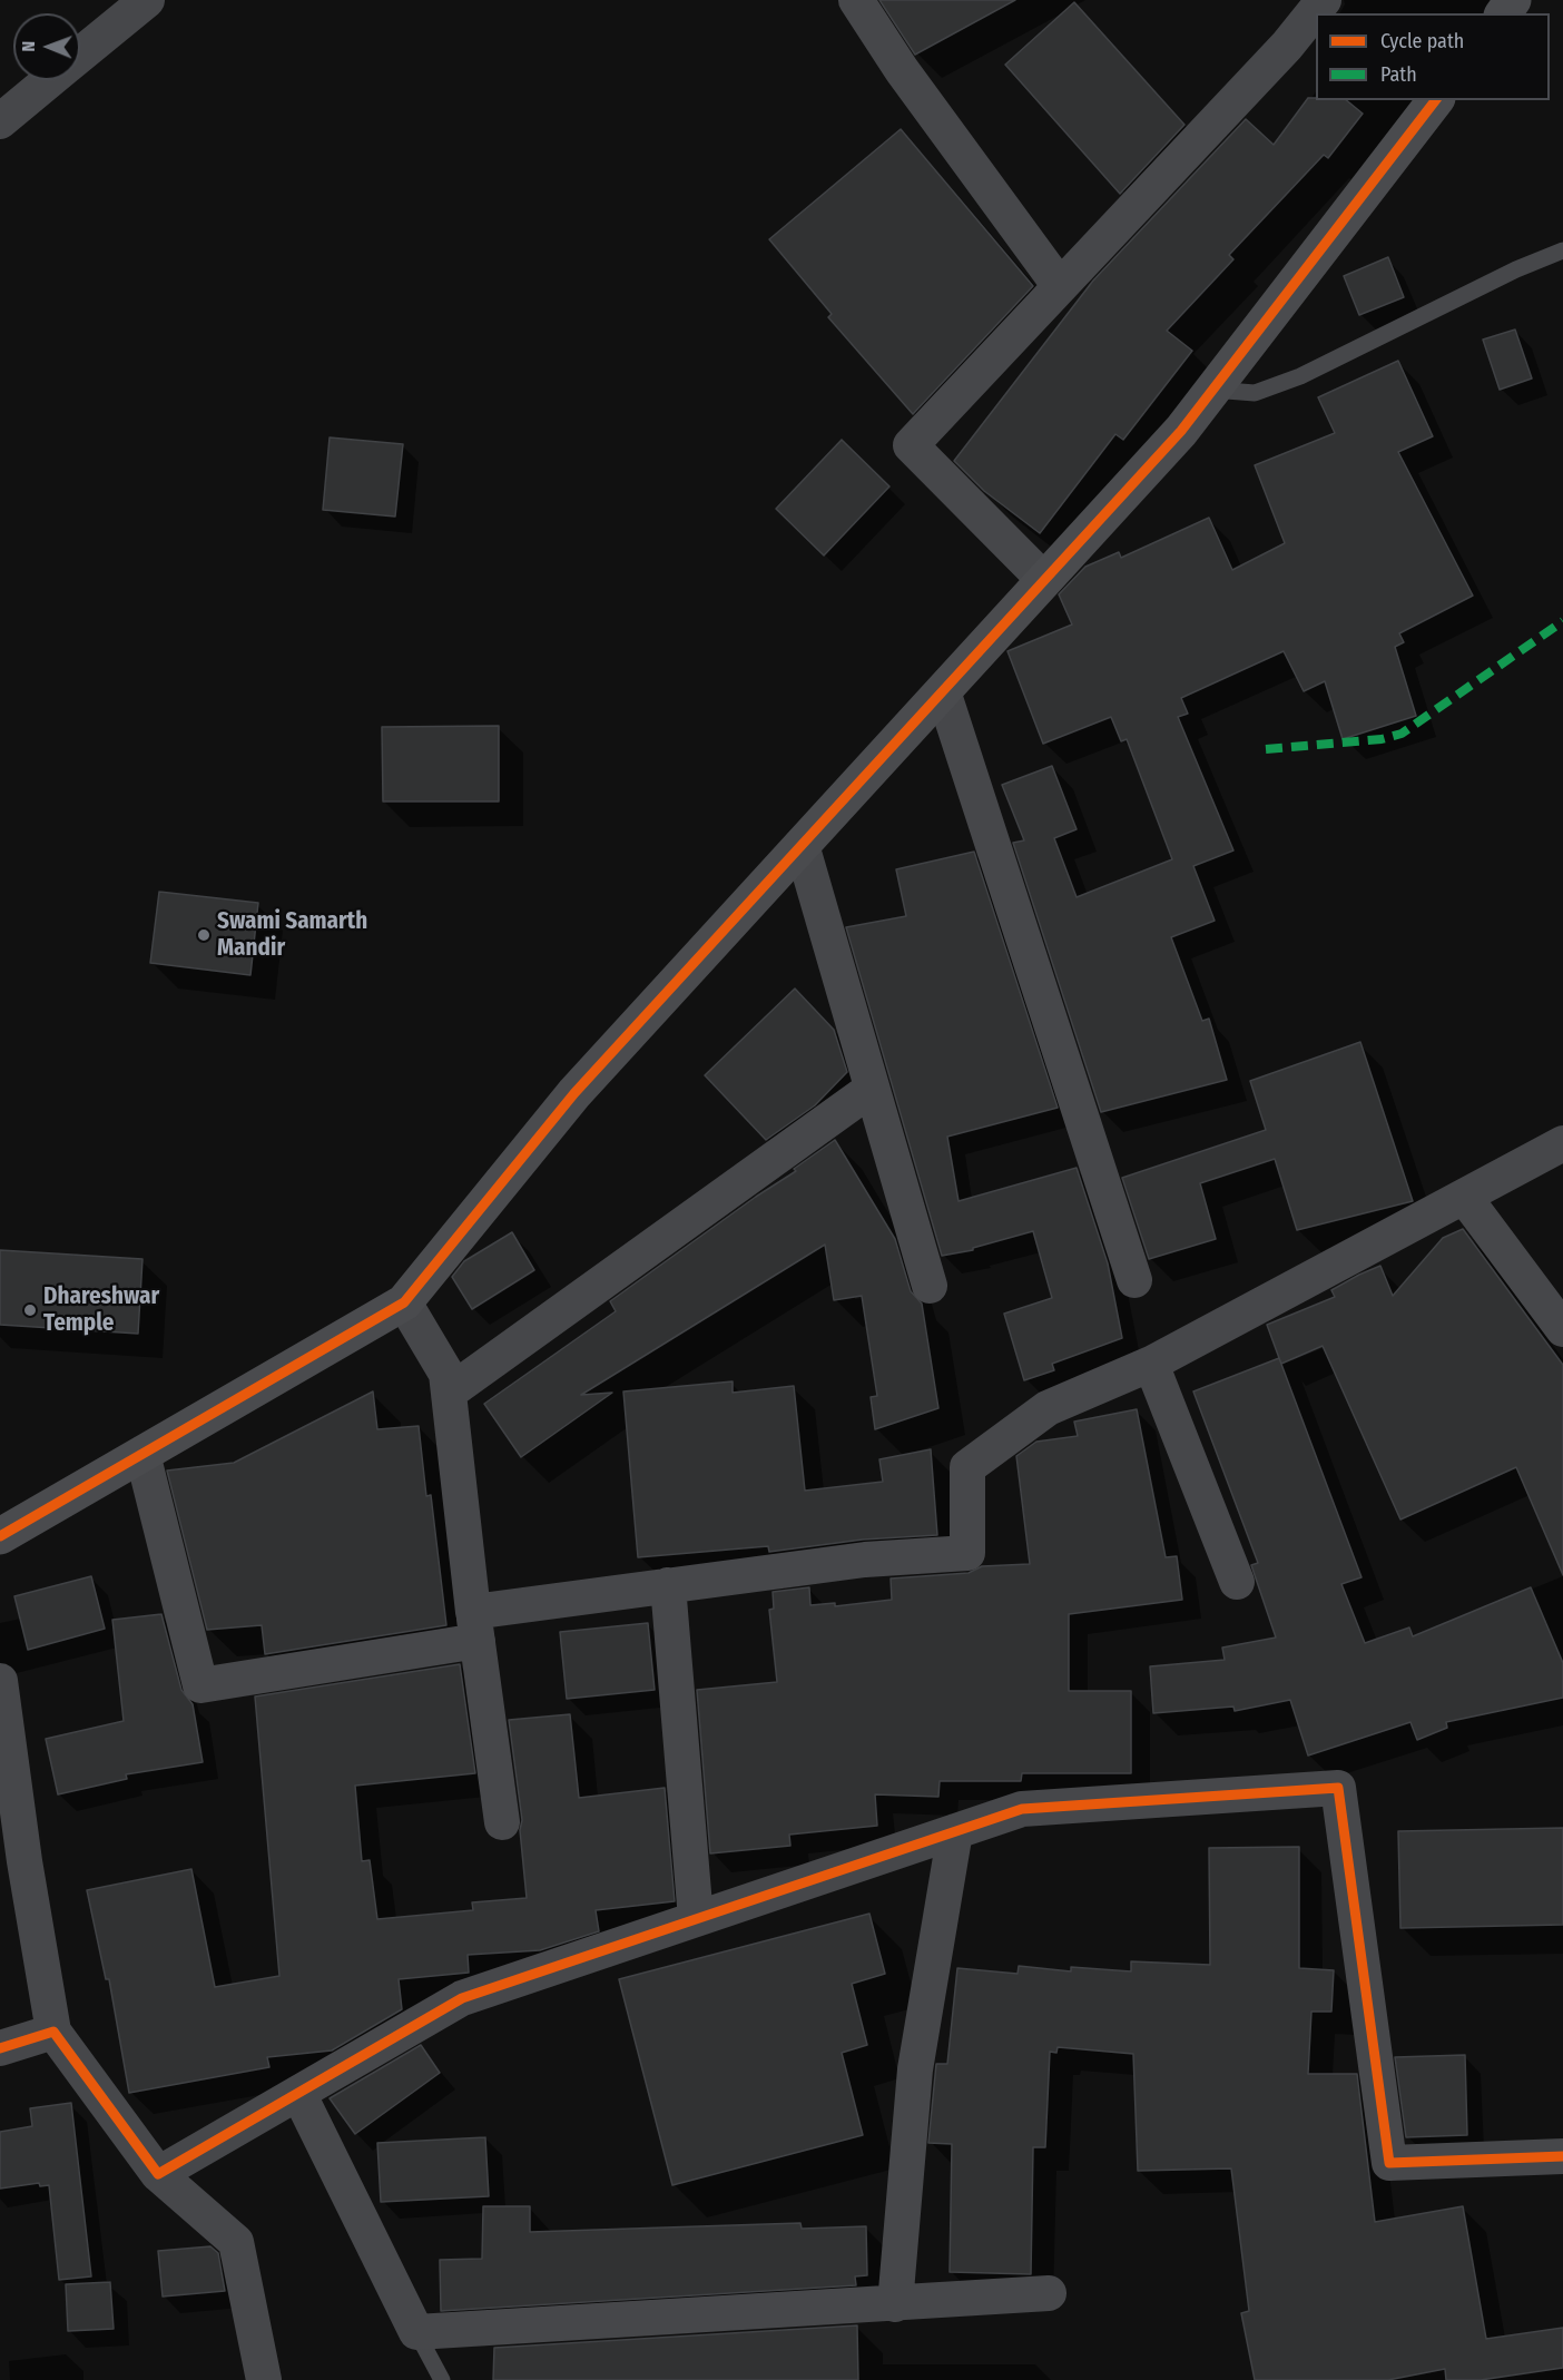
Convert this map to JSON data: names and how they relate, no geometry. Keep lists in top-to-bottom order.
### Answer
{
  "places": ["Swami Samarth Mandir", "Dhareshwar Temple"],
  "legend": ["Cycle path", "Path"],
  "north": "left"
}
